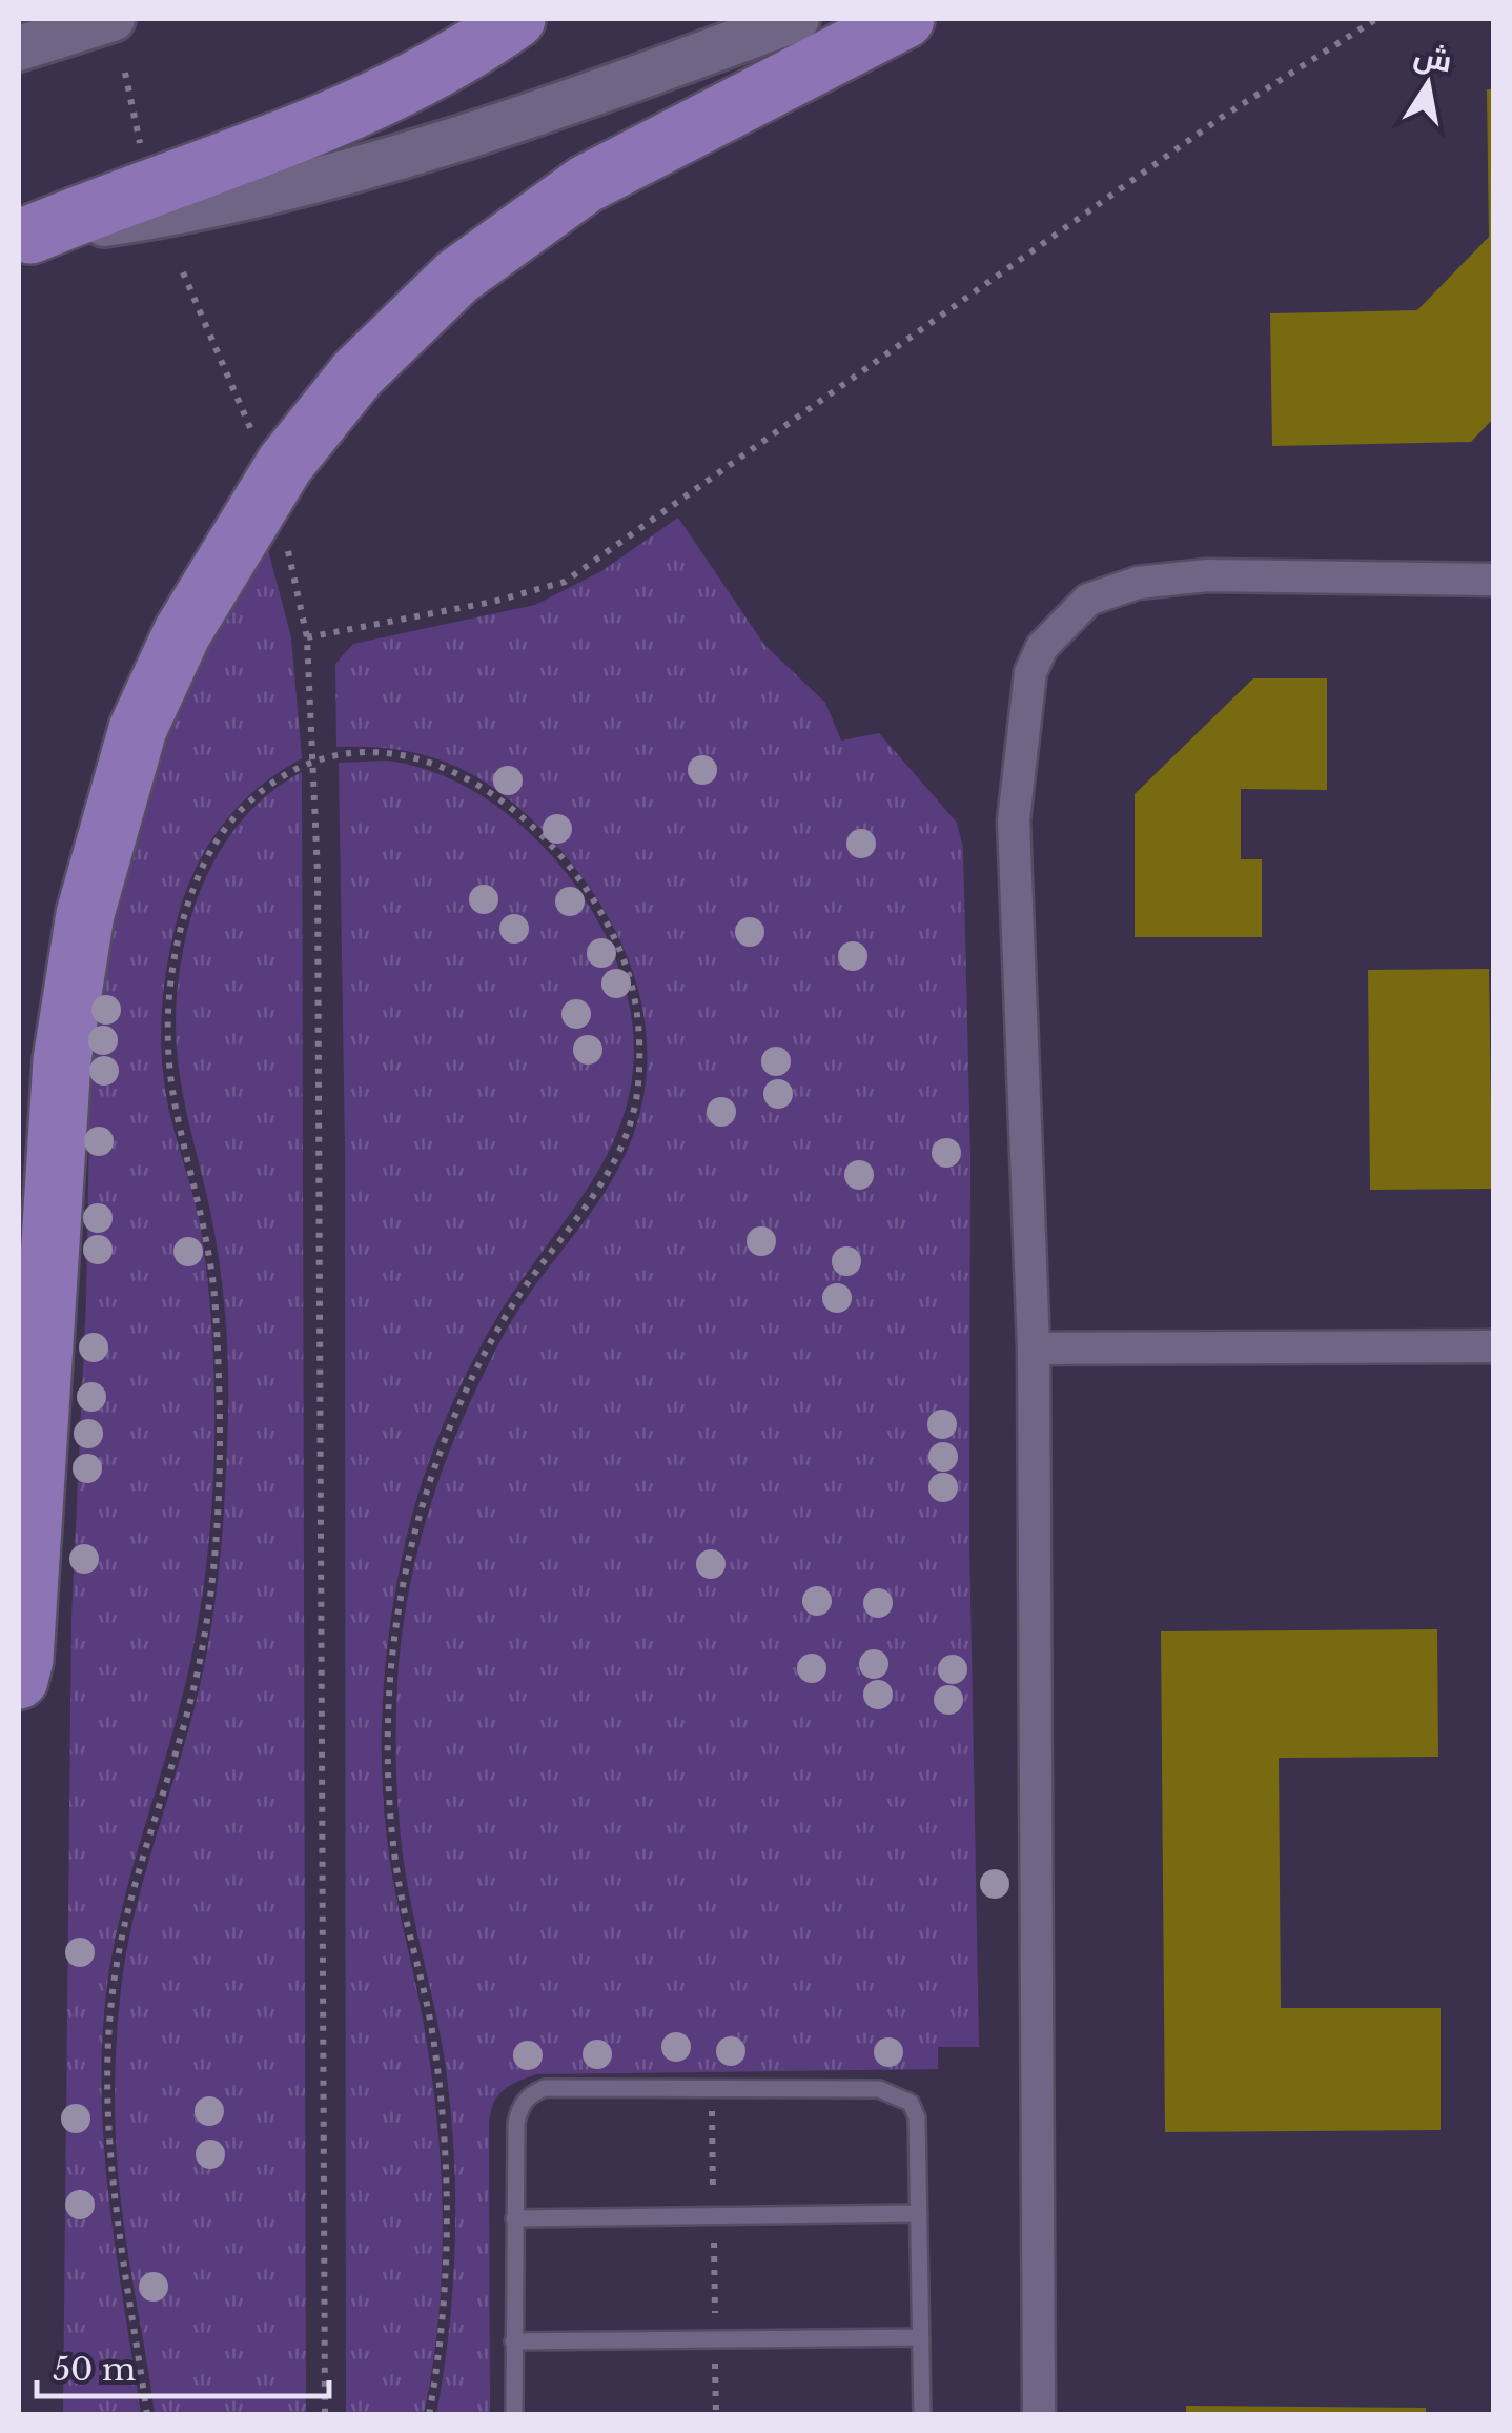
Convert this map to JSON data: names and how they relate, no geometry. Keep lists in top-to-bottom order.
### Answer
{
  "scale_bar": "50 m",
  "north": "top"
}
